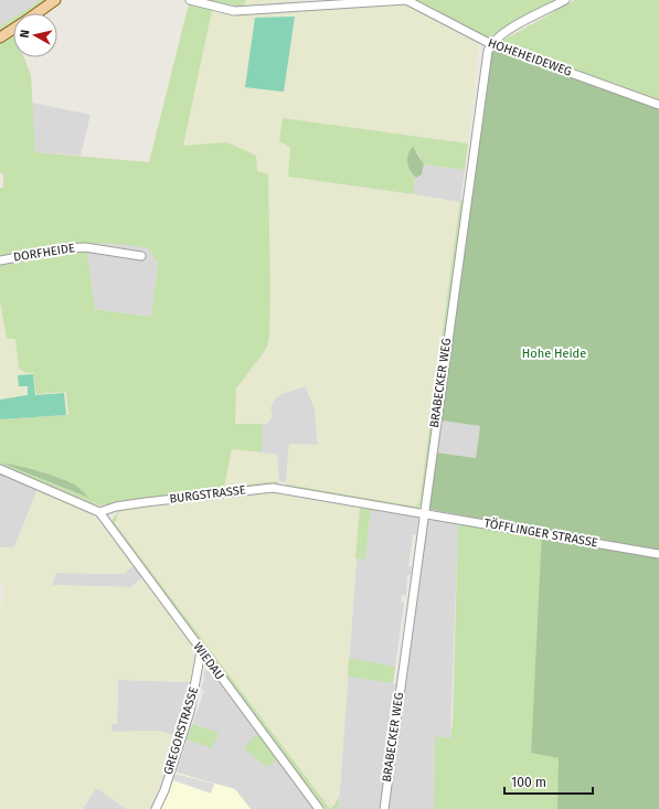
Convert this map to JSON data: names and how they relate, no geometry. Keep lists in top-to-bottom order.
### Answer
{
  "streets": {
    "street": [
      "HOHEHEIDEWEG",
      "DORFHEIDE",
      "BRABECKER WEG",
      "BURGSTRASSE",
      "TÖFFLINGER STRASSE",
      "WIEDAU",
      "GREGORSTRASSE"
    ]
  },
  "crossings": [
    ["HOHEHEIDEWEG", "BRABECKER WEG"],
    ["BRABECKER WEG", "BURGSTRASSE"],
    ["BRABECKER WEG", "TÖFFLINGER STRASSE"],
    ["BURGSTRASSE", "TÖFFLINGER STRASSE"],
    ["BURGSTRASSE", "WIEDAU"],
    ["WIEDAU", "GREGORSTRASSE"]
  ],
  "parks": ["Hohe Heide"],
  "scale_bar": "100 m",
  "north": "left"
}
